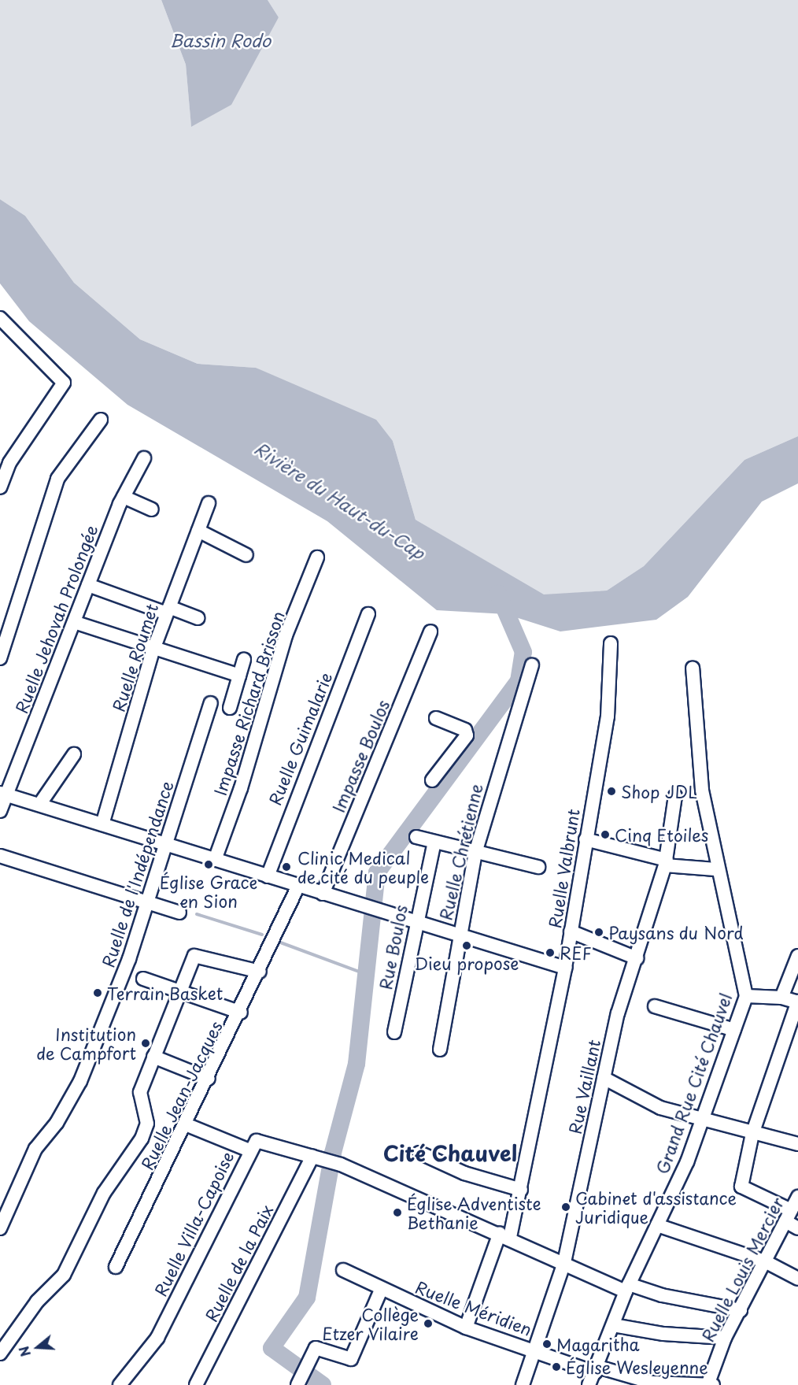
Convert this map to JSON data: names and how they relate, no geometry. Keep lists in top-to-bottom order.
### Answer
{
  "streets": {
    "street": [
      "Ruelle Jehovah Prolongée",
      "Ruelle Roumet",
      "Impasse Richard Brisson",
      "Ruelle Guimalarie",
      "Impasse Boulos",
      "Ruelle Chrétienne",
      "Ruelle Valbrunt",
      "Ruelle de l'Indépendance",
      "Rue Boulos",
      "Grand Rue Cité Chauvel",
      "Rue Vaillant",
      "Ruelle Jean-Jacques",
      "Ruelle Villa-Capoise",
      "Ruelle de la Paix",
      "Ruelle Louis Mercier",
      "Ruelle Méridien"
    ]
  },
  "crossings": [
    ["Ruelle Valbrunt", "Ruelle Villa-Capoise"],
    ["Ruelle Valbrunt", "Ruelle Méridien"],
    ["Grand Rue Cité Chauvel", "Ruelle Villa-Capoise"],
    ["Grand Rue Cité Chauvel", "Ruelle Méridien"],
    ["Rue Vaillant", "Ruelle Villa-Capoise"],
    ["Rue Vaillant", "Ruelle Méridien"],
    ["Ruelle Villa-Capoise", "Ruelle de la Paix"],
    ["Ruelle Villa-Capoise", "Ruelle Louis Mercier"],
    ["Ruelle Louis Mercier", "Ruelle Méridien"]
  ],
  "districts": ["Cité Chauvel"],
  "water": ["Bassin Rodo", "Rivière du Haut-du-Cap"],
  "places": [
    "Shop JDL",
    "Cinq Etoiles",
    "Église Grace en Sion",
    "Clinic Medical de cité du peuple",
    "Paysans du Nord",
    "Dieu propose",
    "REF",
    "Terrain Basket",
    "Institution de Campfort",
    "Cabinet d'assistance Juridique",
    "Église Adventiste Bethanie",
    "Collège Etzer Vilaire",
    "Magaritha",
    "Église Wesleyenne"
  ],
  "north": "left"
}
